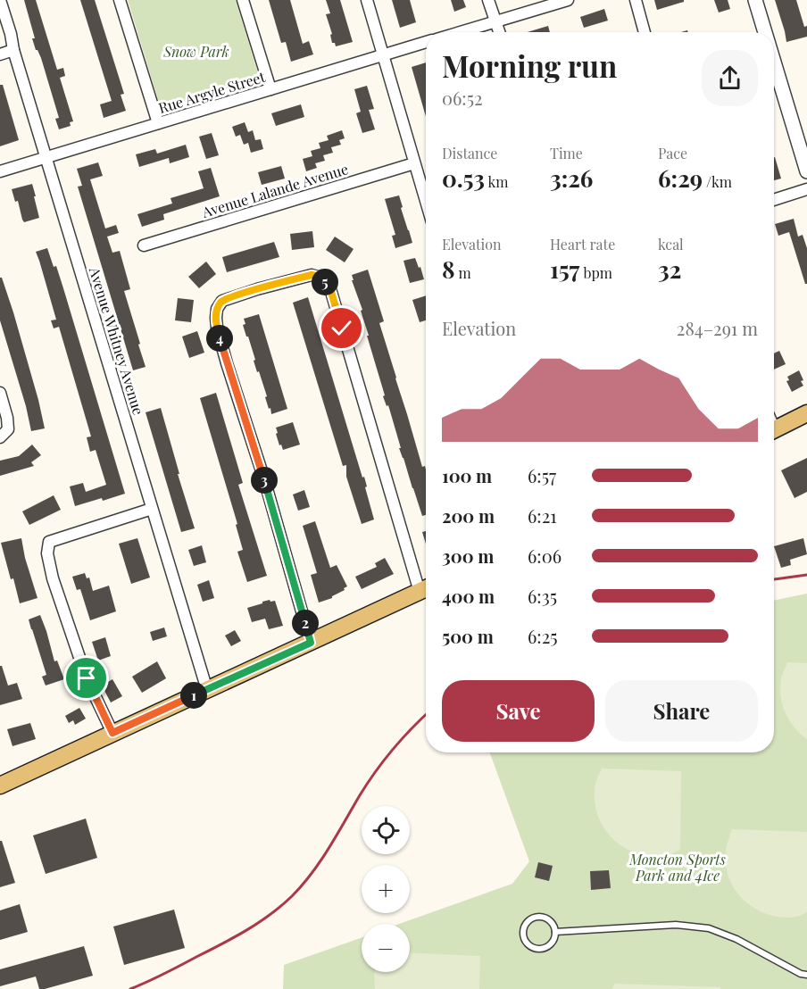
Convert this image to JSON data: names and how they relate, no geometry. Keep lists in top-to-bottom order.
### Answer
{
  "streets": {
    "street": ["Rue Argyle Street", "Avenue Lalande Avenue", "Avenue Whitney Avenue"]
  },
  "crossings": [
    ["Rue Argyle Street", "Avenue Whitney Avenue"]
  ],
  "parks": ["Snow Park", "Moncton Sports Park and 4Ice"],
  "page": {
    "heading": ["Morning run", "06:52"],
    "stats": [
      ["Distance", "0.53 km"],
      ["Time", "3:26"],
      ["Pace", "6:29 /km"],
      ["Elevation", "8 m"],
      ["Heart rate", "157 bpm"],
      ["kcal", "32"]
    ],
    "pins": [
      "5",
      "4",
      "3",
      "2",
      "1"
    ],
    "chart": ["Elevation", "284–291 m"],
    "list": [
      {
        "name": "100 m",
        "note": "6:57"
      },
      {
        "name": "200 m",
        "note": "6:21"
      },
      {
        "name": "300 m",
        "note": "6:06"
      },
      {
        "name": "400 m",
        "note": "6:35"
      },
      {
        "name": "500 m",
        "note": "6:25"
      }
    ],
    "buttons": ["Save", "Share"],
    "map_buttons": ["+", "−"]
  }
}
